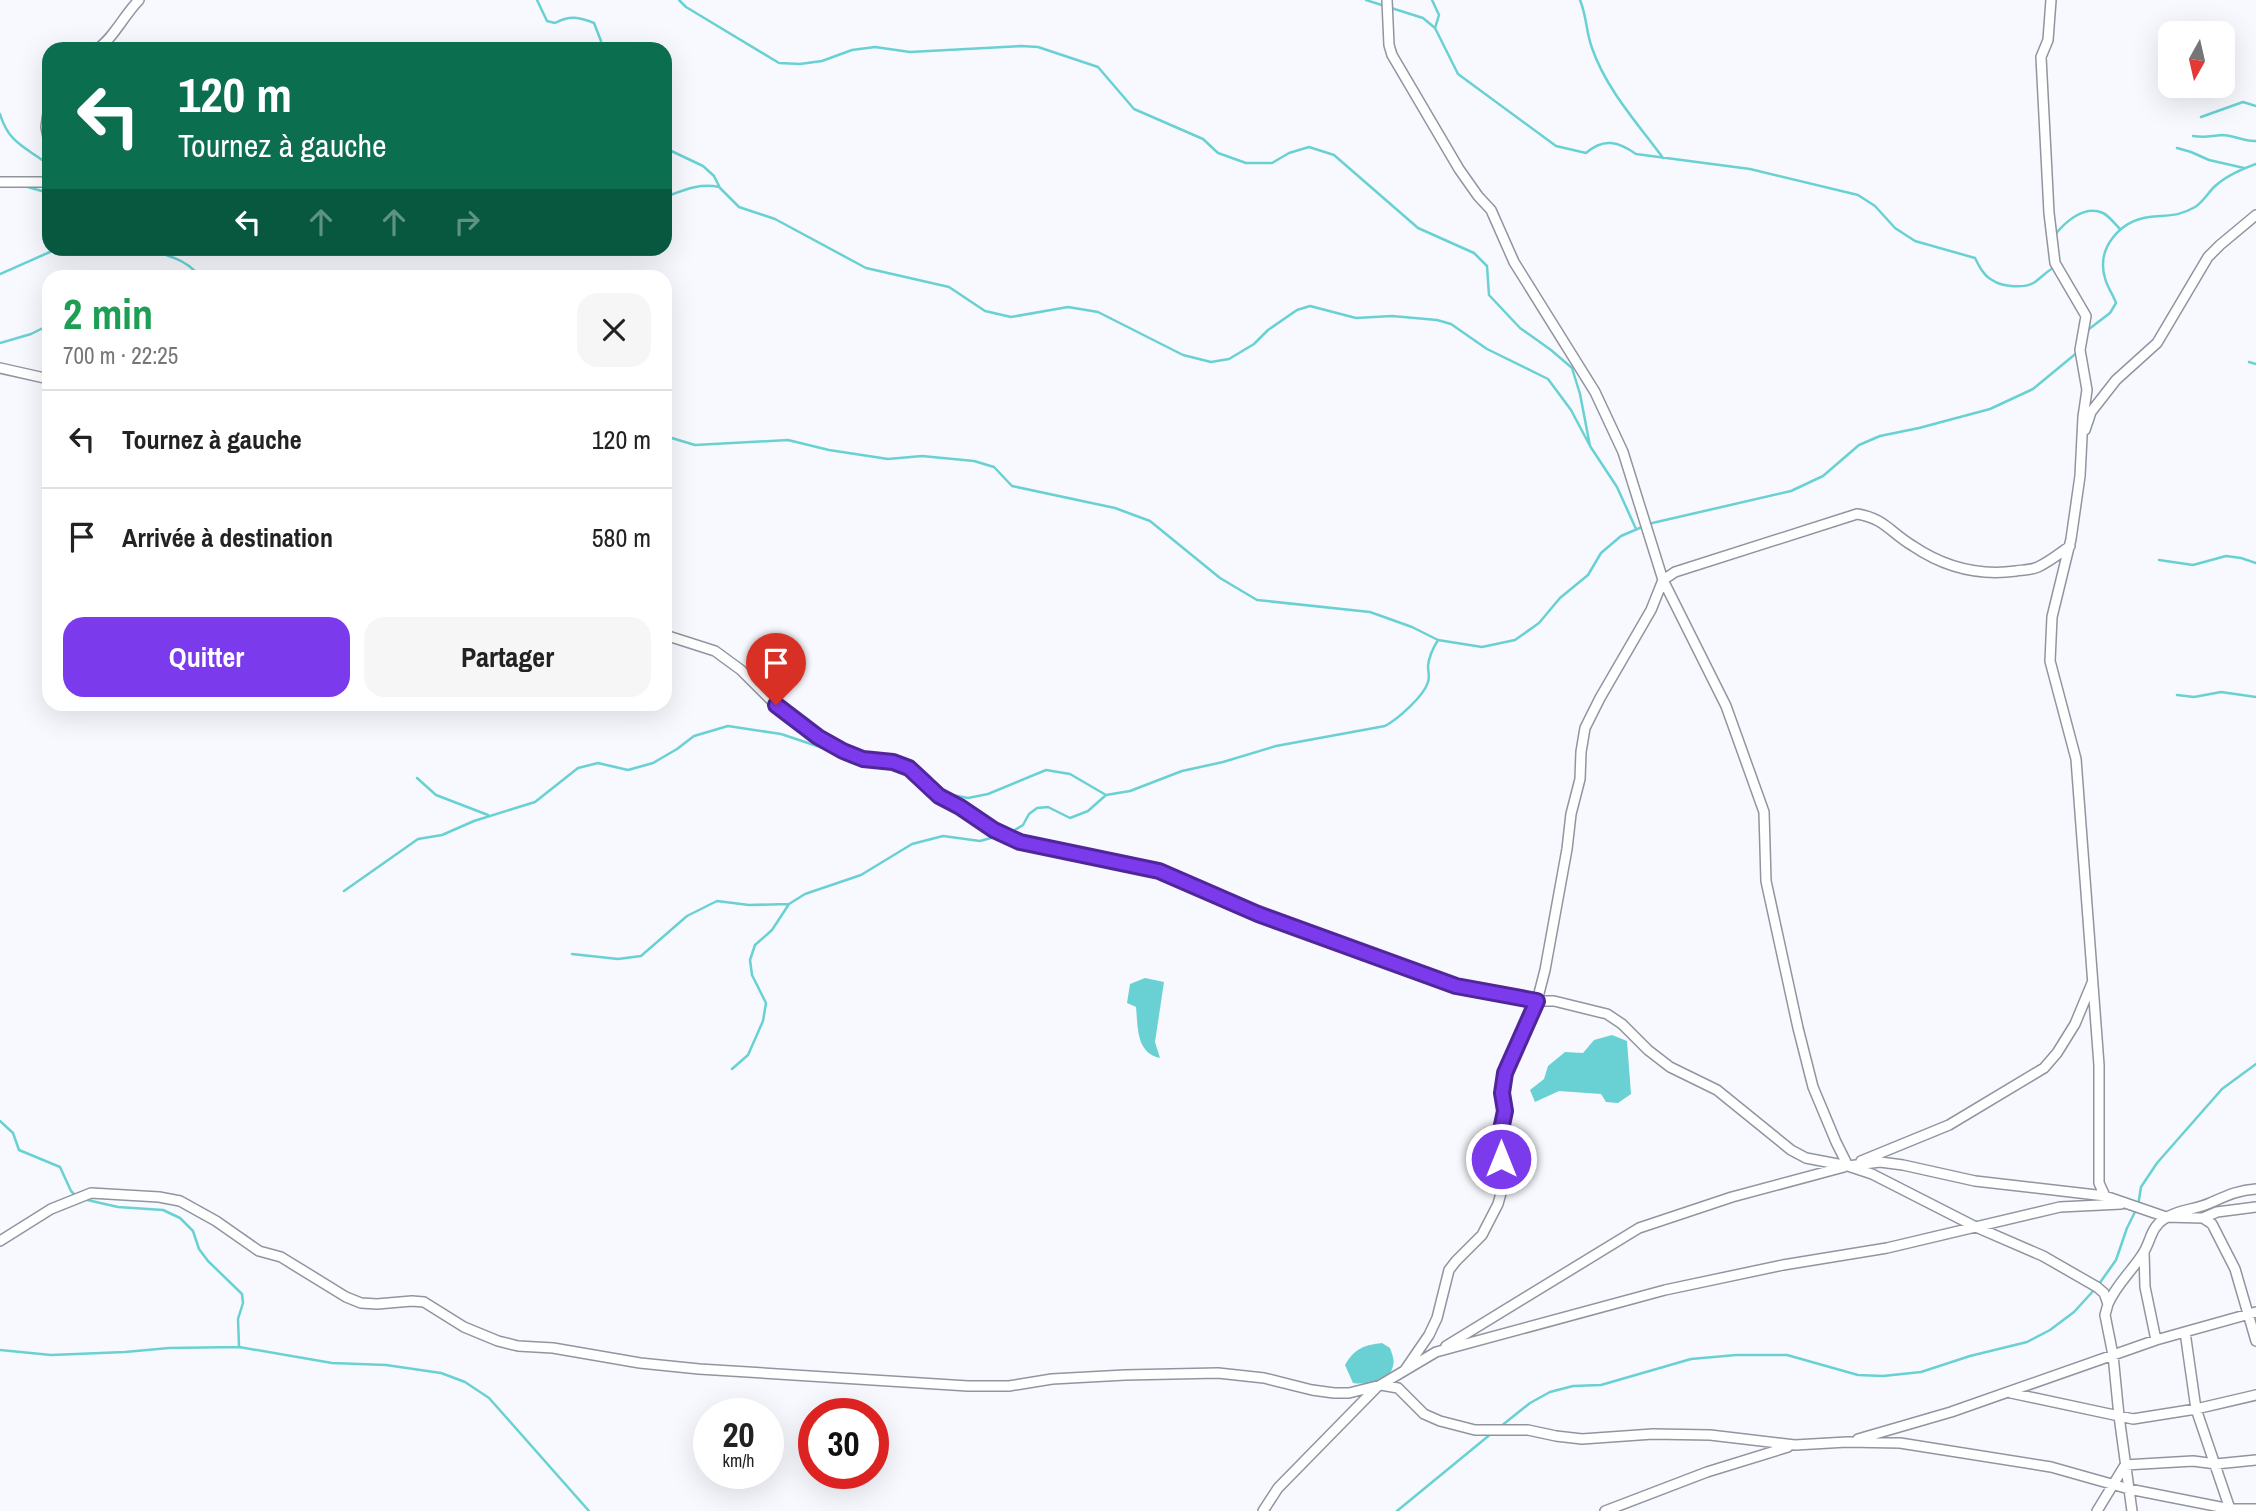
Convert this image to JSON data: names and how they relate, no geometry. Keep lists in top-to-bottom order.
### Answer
{
  "north": "bottom",
  "page": {
    "turn": ["120 m", "Tournez à gauche"],
    "heading": ["2 min", "700 m · 22:25"],
    "list": [
      {
        "name": "Tournez à gauche",
        "value": "120 m"
      },
      {
        "name": "Arrivée à destination",
        "value": "580 m"
      }
    ],
    "buttons": ["Quitter", "Partager"],
    "speed": "20 km/h",
    "limit": "30"
  }
}
